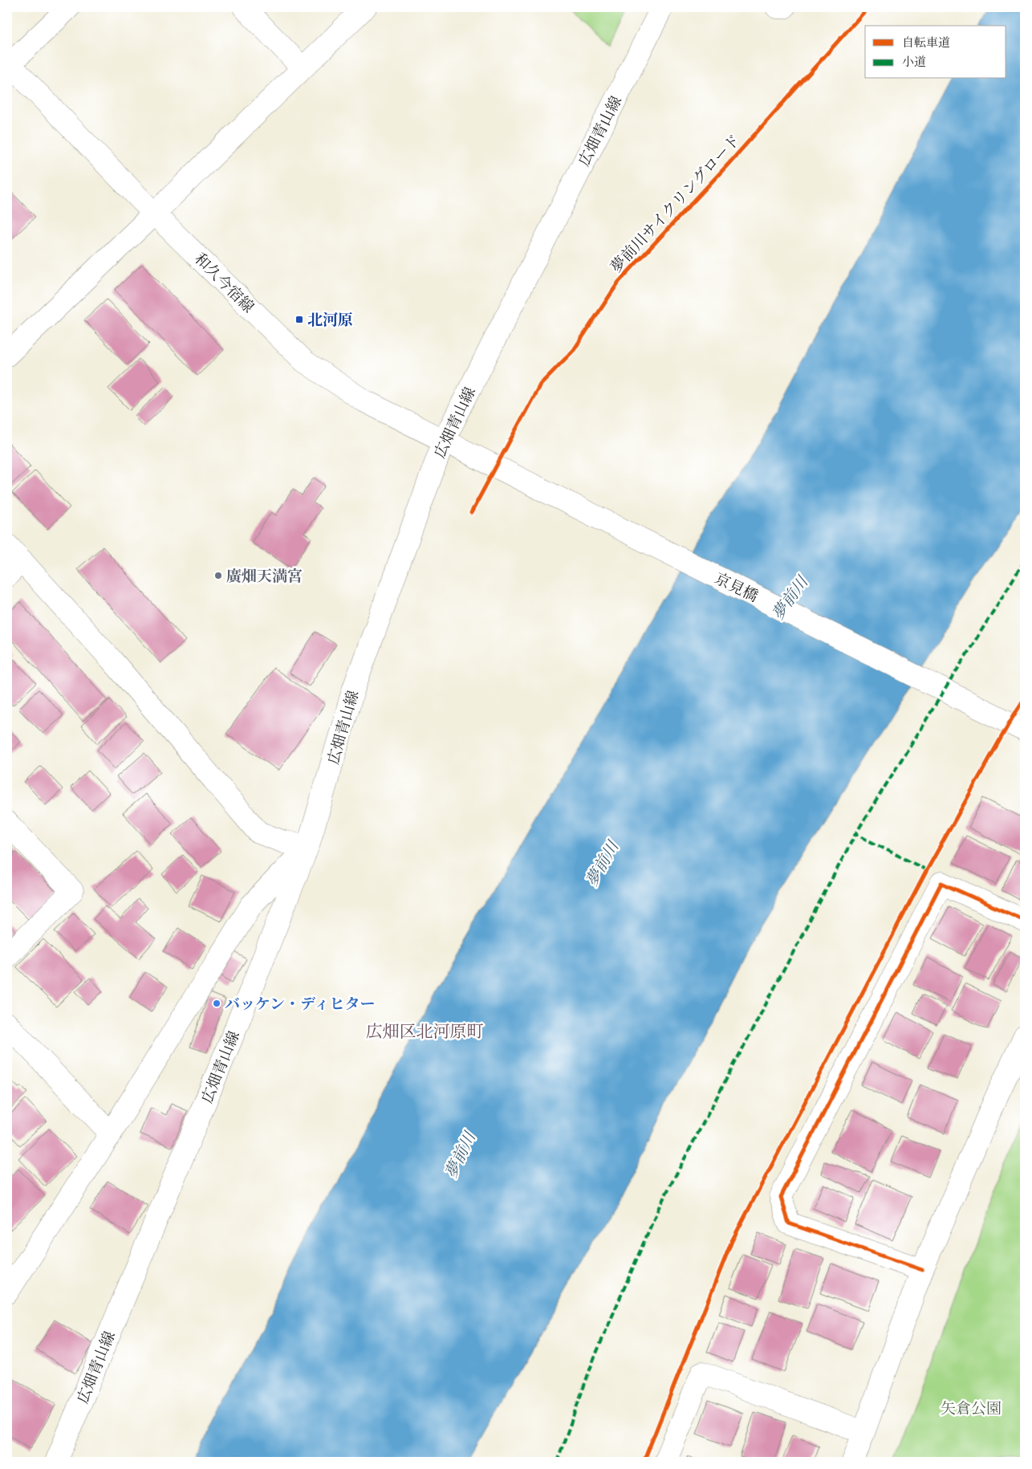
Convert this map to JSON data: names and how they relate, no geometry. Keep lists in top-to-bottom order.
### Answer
{
  "streets": {
    "street": ["広畑青山線", "和久今宿線", "京見橋"],
    "cycle path": ["夢前川サイクリングロード"]
  },
  "crossings": [
    ["広畑青山線", "和久今宿線"],
    ["和久今宿線", "京見橋"]
  ],
  "districts": ["広畑区北河原町"],
  "water": ["夢前川"],
  "parks": ["矢倉公園"],
  "places": {
    "transit": ["北河原"],
    "other": ["廣畑天満宮", "バッケン・ディヒター"]
  },
  "legend": ["自転車道", "小道"]
}
